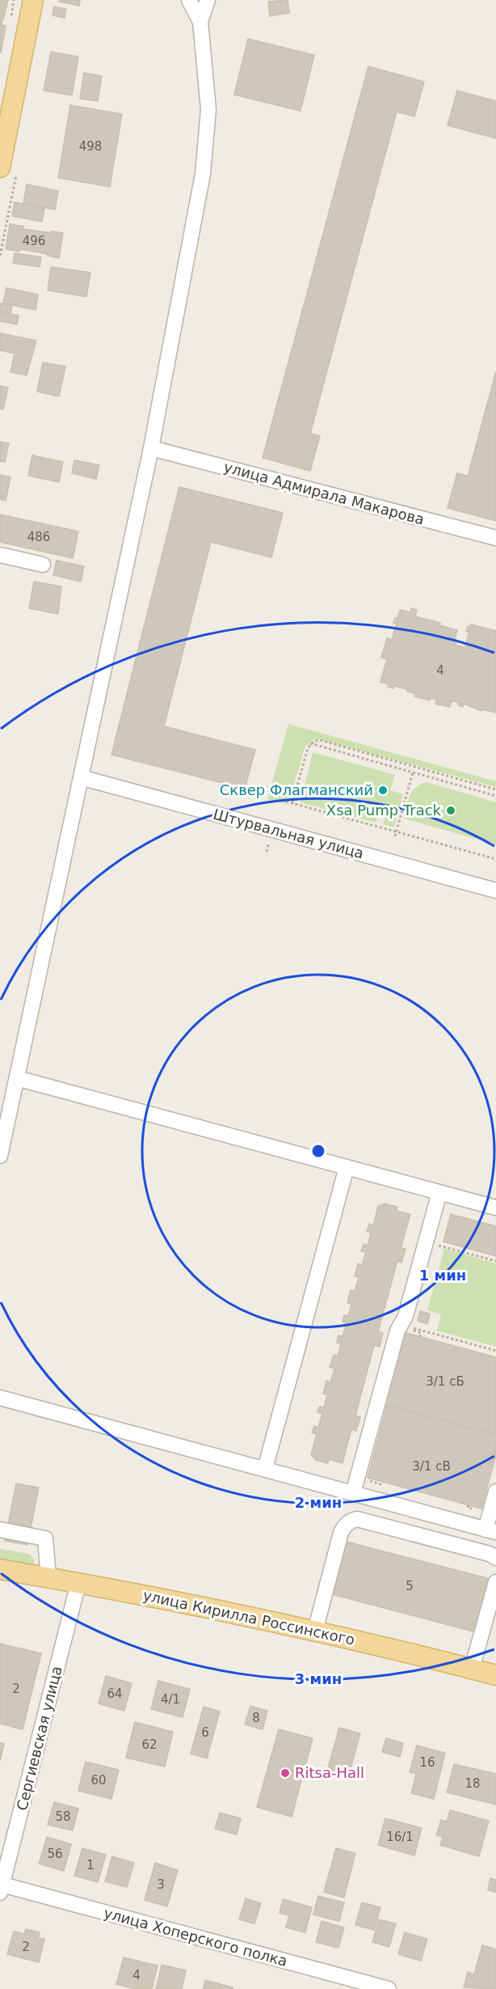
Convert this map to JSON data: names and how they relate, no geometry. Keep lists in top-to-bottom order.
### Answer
{
  "streets": {
    "main road": ["улица Кирилла Россинского"],
    "street": [
      "улица Адмирала Макарова",
      "Штурвальная улица",
      "Сергиевская улица",
      "улица Хоперского полка"
    ]
  },
  "crossings": [
    ["улица Кирилла Россинского", "Сергиевская улица"],
    ["Сергиевская улица", "улица Хоперского полка"]
  ],
  "places": ["Сквер Флагманский", "Xsa Pump Track", "Ritsa-Hall"],
  "house_numbers": [
    "498",
    "496",
    "486",
    "4",
    "3/1 сБ",
    "3/1 сВ",
    "5",
    "2",
    "64",
    "4/1",
    "8",
    "6",
    "62",
    "16",
    "60",
    "18",
    "58",
    "16/1",
    "56",
    "1",
    "3",
    "2",
    "4"
  ],
  "rings": ["1 мин", "2 мин", "3 мин"]
}
